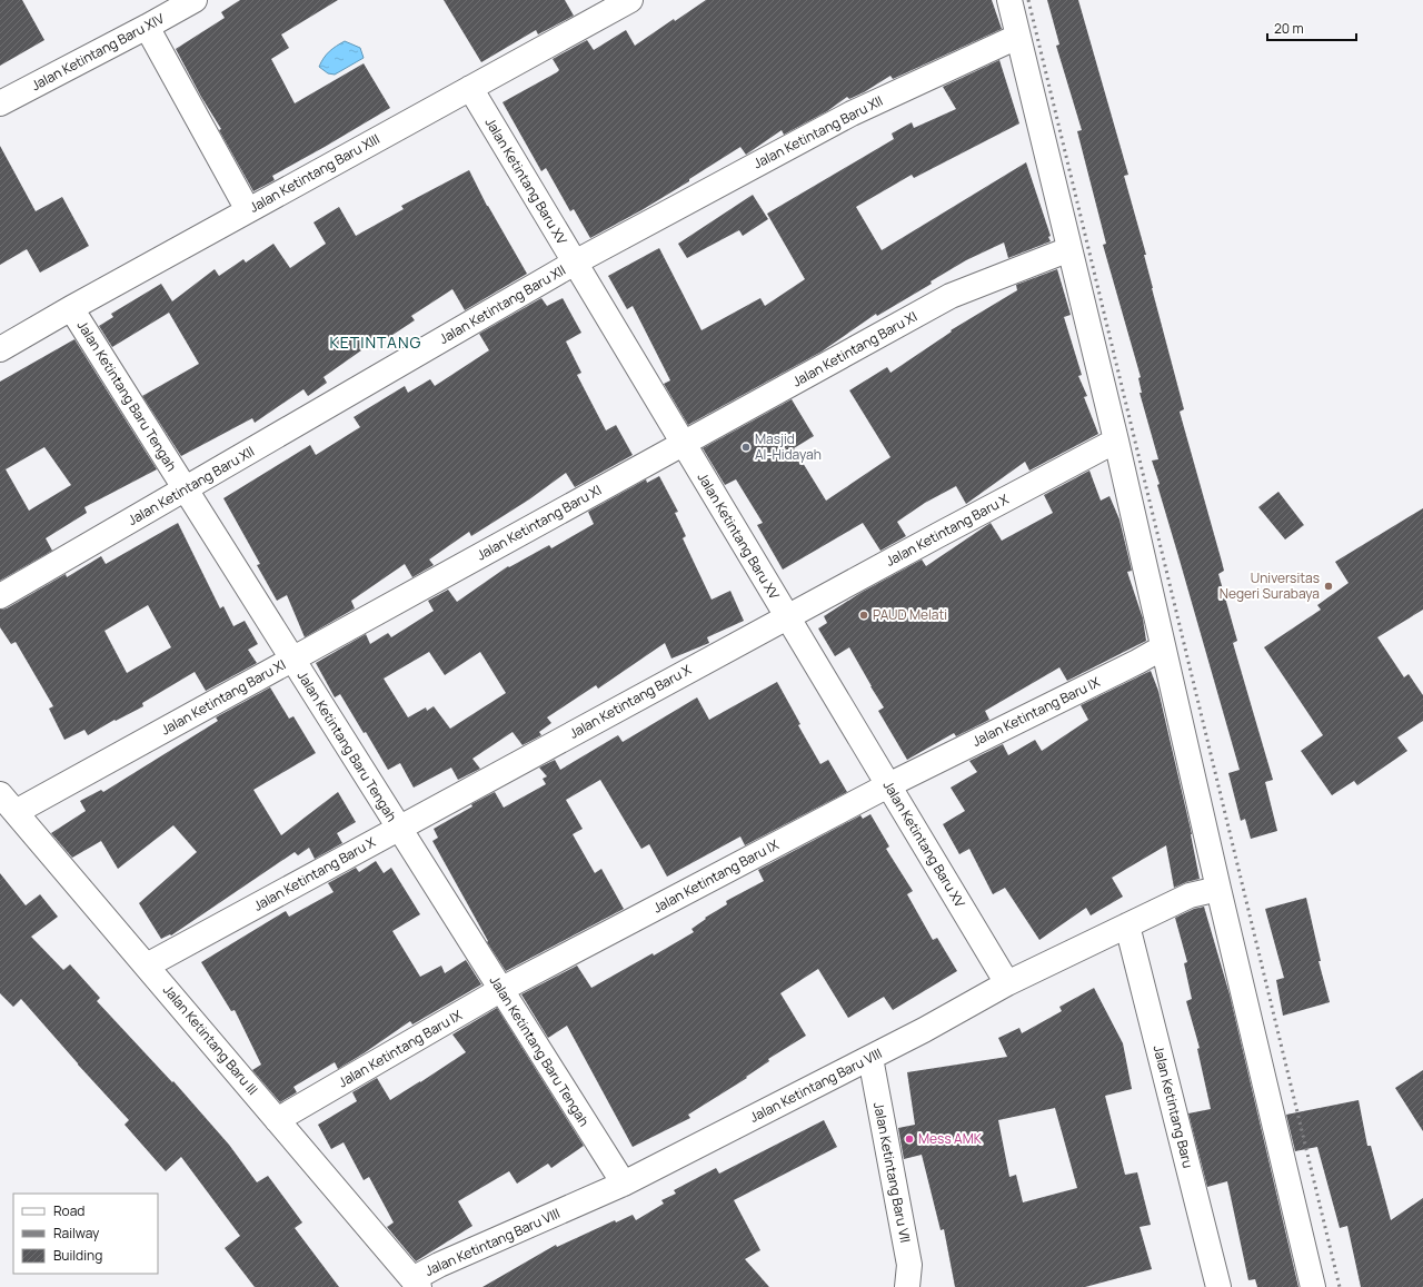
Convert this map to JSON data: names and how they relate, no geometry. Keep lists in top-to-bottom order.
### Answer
{
  "streets": {
    "street": [
      "Jalan Ketintang Baru XIV",
      "Jalan Ketintang Baru XII",
      "Jalan Ketintang Baru XIII",
      "Jalan Ketintang Baru XV",
      "Jalan Ketintang Baru XI",
      "Jalan Ketintang Baru Tengah",
      "Jalan Ketintang Baru X",
      "Jalan Ketintang Baru IX",
      "Jalan Ketintang Baru III",
      "Jalan Ketintang Baru VIII",
      "Jalan Ketintang Baru",
      "Jalan Ketintang Baru VII"
    ]
  },
  "crossings": [
    ["Jalan Ketintang Baru XII", "Jalan Ketintang Baru XV"],
    ["Jalan Ketintang Baru XII", "Jalan Ketintang Baru Tengah"],
    ["Jalan Ketintang Baru XIII", "Jalan Ketintang Baru XV"],
    ["Jalan Ketintang Baru XIII", "Jalan Ketintang Baru Tengah"],
    ["Jalan Ketintang Baru XV", "Jalan Ketintang Baru XI"],
    ["Jalan Ketintang Baru XV", "Jalan Ketintang Baru X"],
    ["Jalan Ketintang Baru XV", "Jalan Ketintang Baru IX"],
    ["Jalan Ketintang Baru XV", "Jalan Ketintang Baru VIII"],
    ["Jalan Ketintang Baru XI", "Jalan Ketintang Baru Tengah"],
    ["Jalan Ketintang Baru XI", "Jalan Ketintang Baru III"],
    ["Jalan Ketintang Baru Tengah", "Jalan Ketintang Baru X"],
    ["Jalan Ketintang Baru Tengah", "Jalan Ketintang Baru IX"],
    ["Jalan Ketintang Baru Tengah", "Jalan Ketintang Baru VIII"],
    ["Jalan Ketintang Baru X", "Jalan Ketintang Baru III"],
    ["Jalan Ketintang Baru IX", "Jalan Ketintang Baru III"],
    ["Jalan Ketintang Baru III", "Jalan Ketintang Baru VIII"],
    ["Jalan Ketintang Baru VIII", "Jalan Ketintang Baru"],
    ["Jalan Ketintang Baru VIII", "Jalan Ketintang Baru VII"]
  ],
  "districts": ["KETINTANG"],
  "places": [
    "Masjid Al-Hidayah",
    "Universitas Negeri Surabaya",
    "PAUD Melati",
    "Mess AMK"
  ],
  "legend": ["Road", "Railway", "Building"],
  "scale_bar": "20 m"
}
